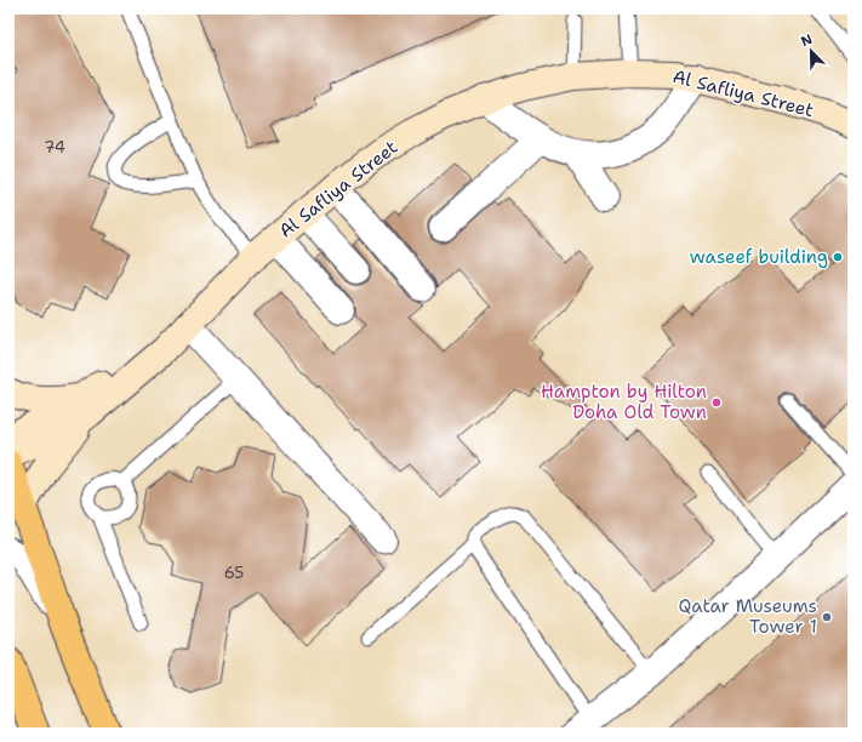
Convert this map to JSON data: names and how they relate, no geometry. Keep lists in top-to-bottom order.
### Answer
{
  "streets": {
    "street": ["Al Safliya Street"]
  },
  "places": ["waseef building", "Hampton by Hilton Doha Old Town", "Qatar Museums Tower 1"],
  "house_numbers": ["74", "65"],
  "north": "top left"
}
